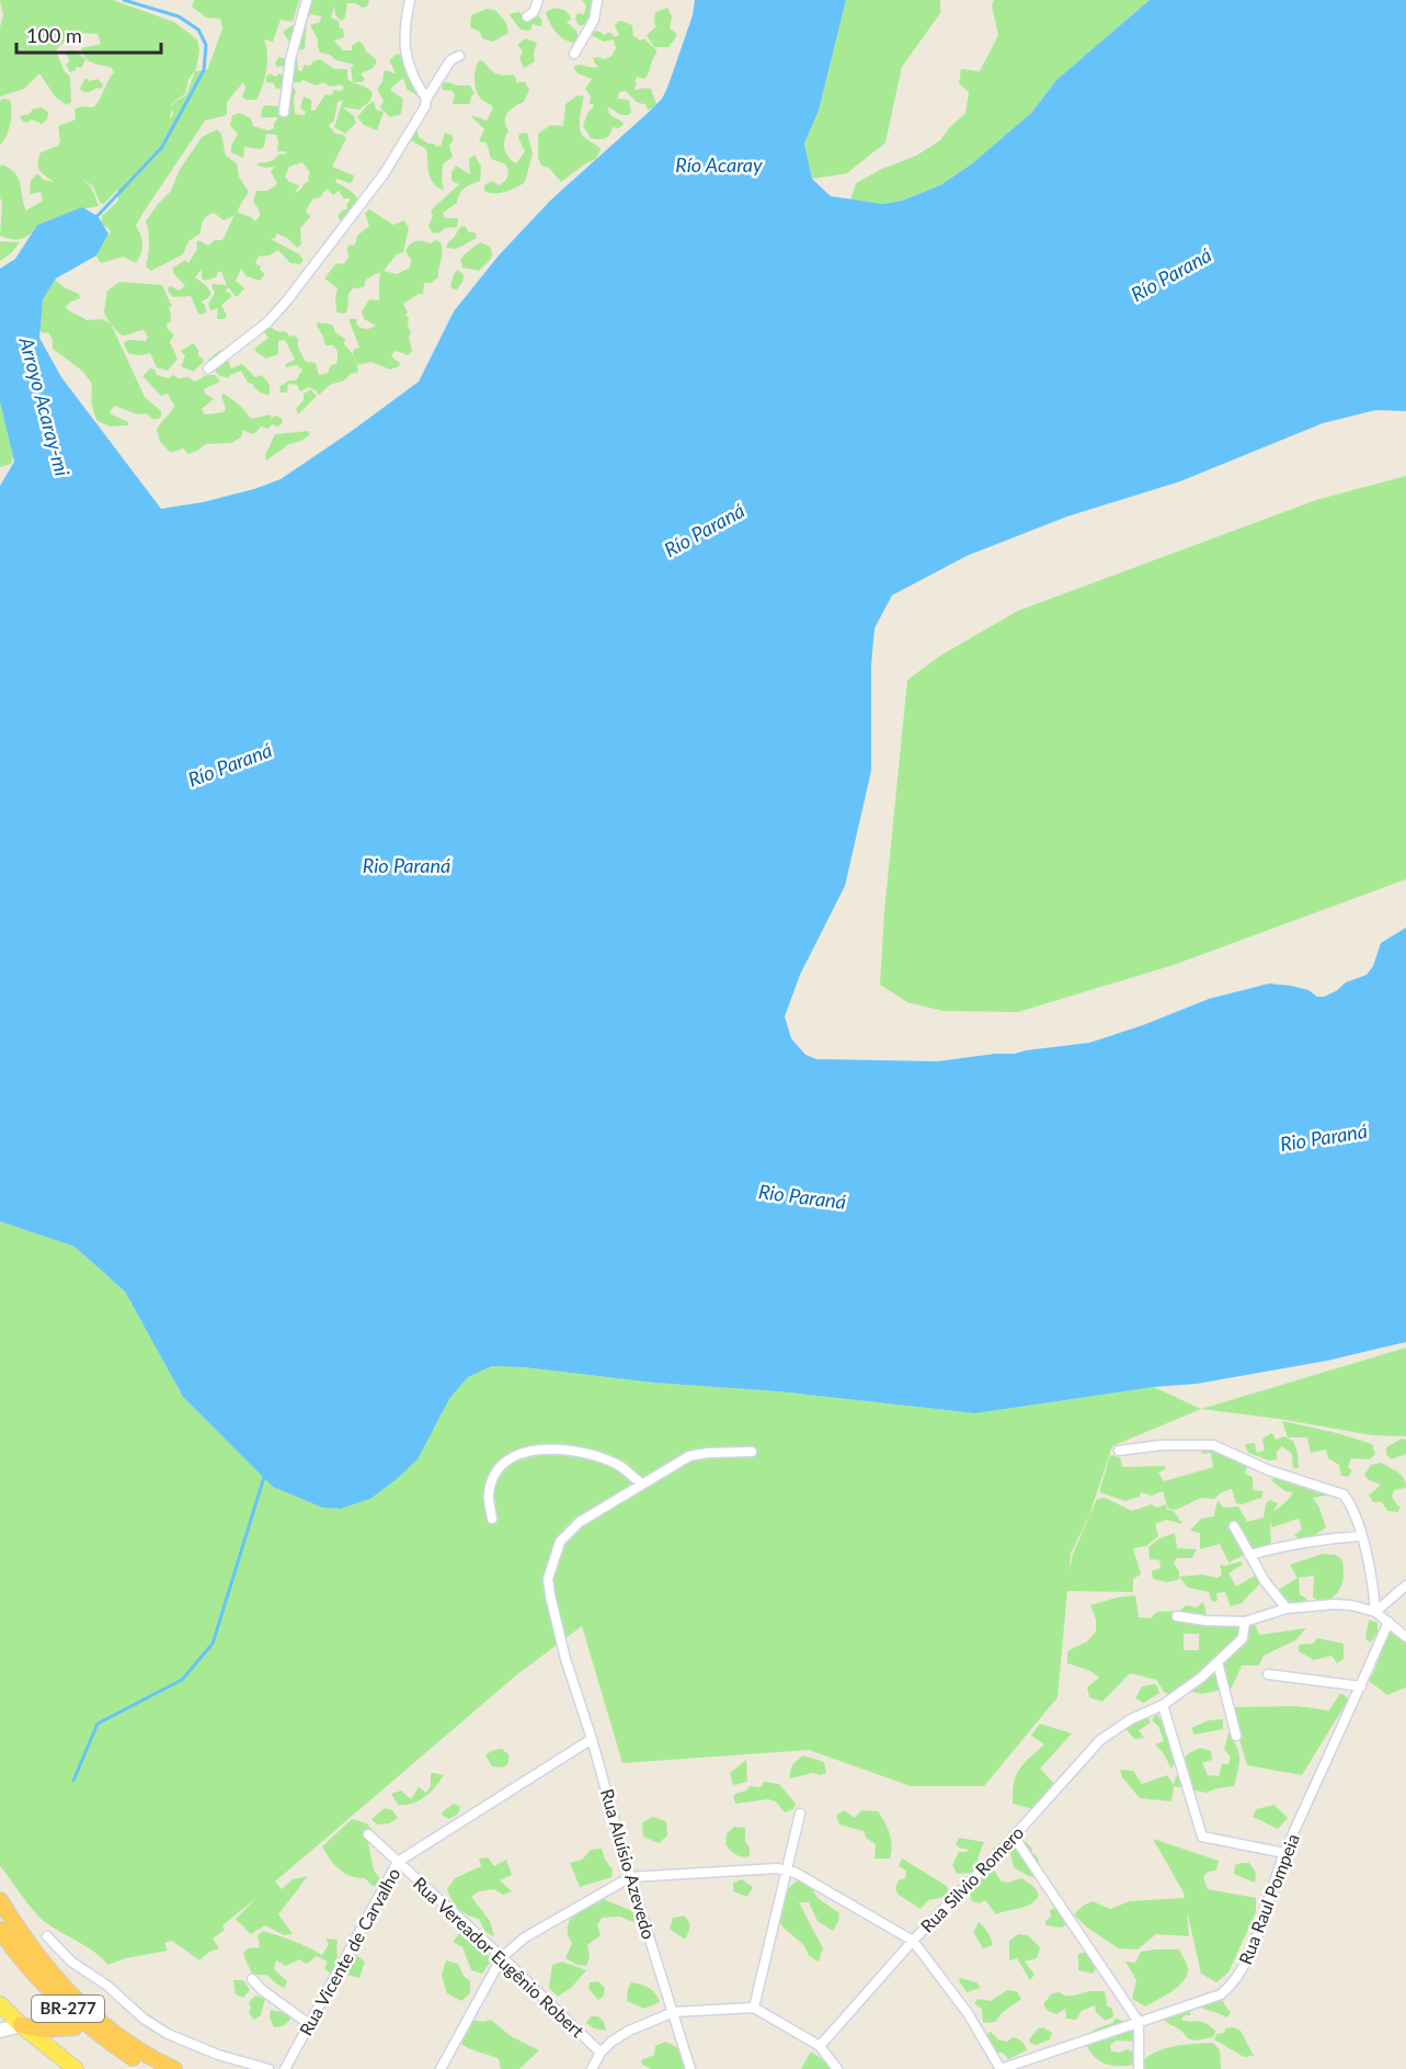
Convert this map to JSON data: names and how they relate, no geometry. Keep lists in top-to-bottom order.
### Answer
{
  "streets": {
    "highway": ["BR-277"],
    "street": [
      "Rua Aluísio Azevedo",
      "Rua Silvio Romero",
      "Rua Raul Pompeia",
      "Rua Vicente de Carvalho",
      "Rua Vereador Eugênio Robert"
    ]
  },
  "crossings": [
    ["Rua Aluísio Azevedo", "Rua Vicente de Carvalho"],
    ["Rua Vicente de Carvalho", "Rua Vereador Eugênio Robert"]
  ],
  "water": [
    "Río Acaray",
    "Río Paraná",
    "Arroyo Acaray-mi",
    "Rio Paraná"
  ],
  "scale_bar": "100 m"
}
